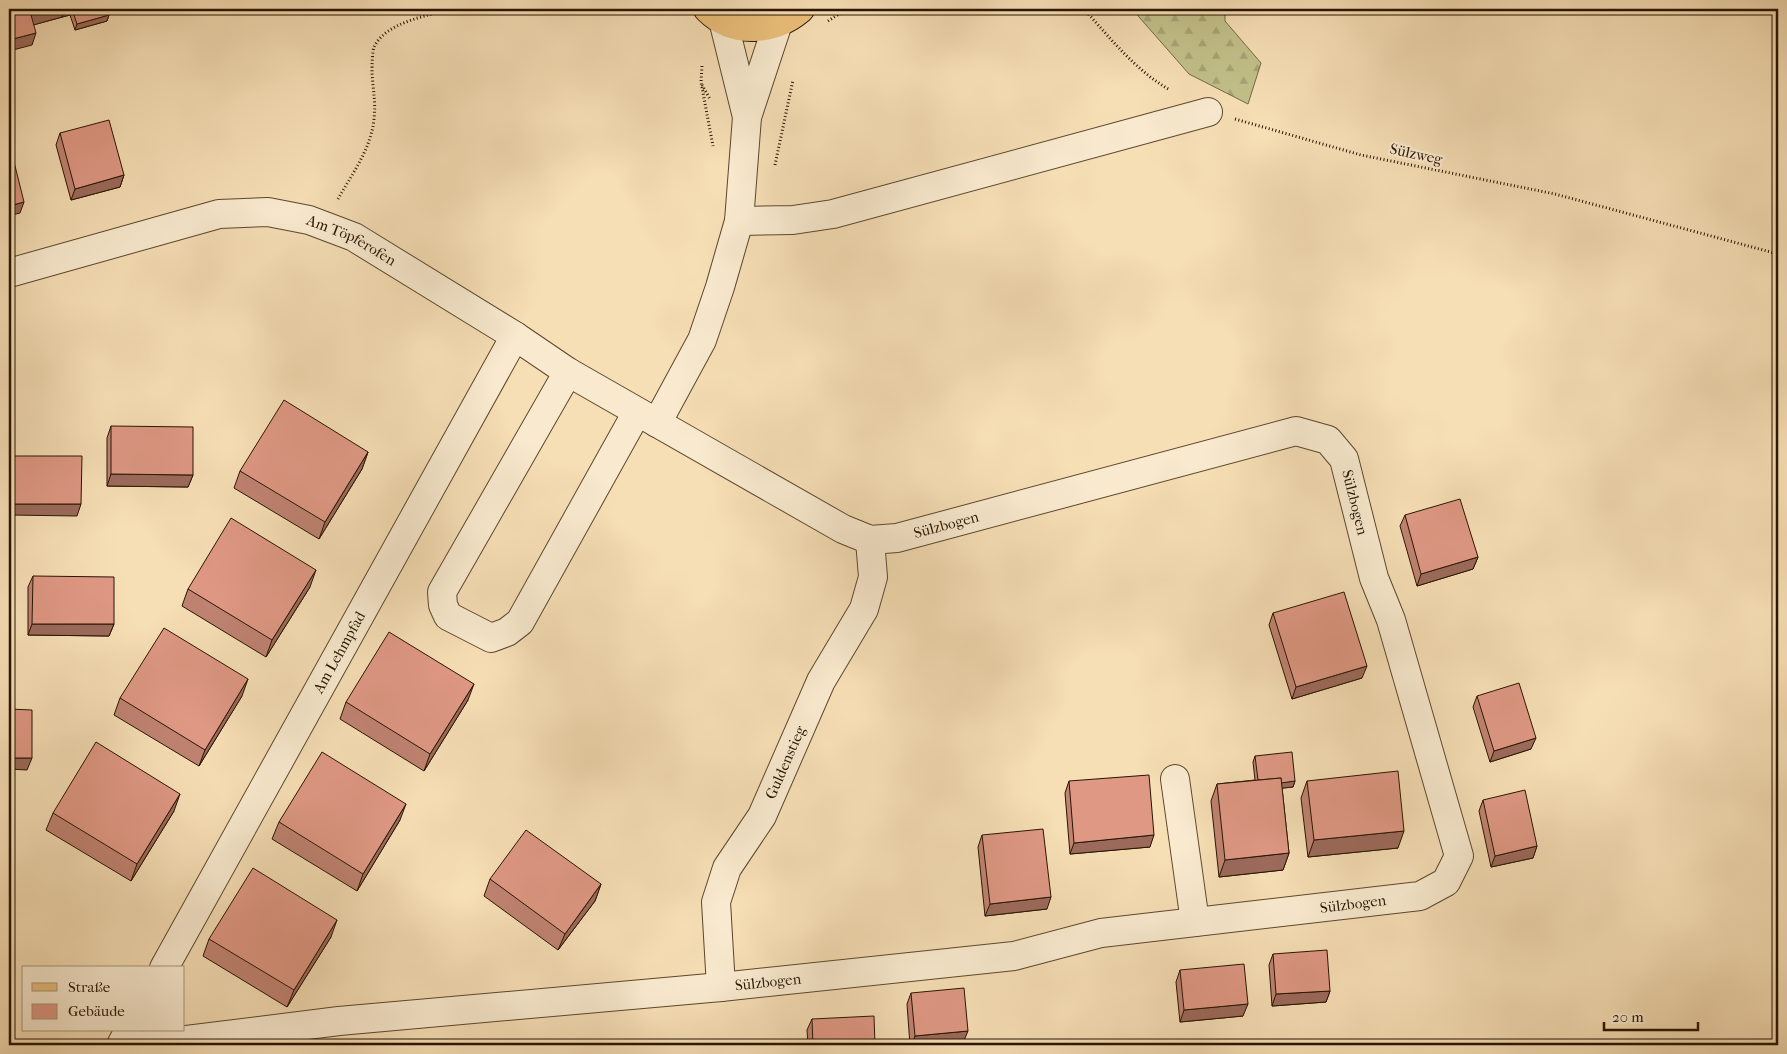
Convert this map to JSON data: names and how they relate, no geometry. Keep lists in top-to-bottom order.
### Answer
{
  "streets": {
    "street": [
      "Am Töpferofen",
      "Sülzbogen",
      "Am Lehmpfad",
      "Guldenstieg"
    ],
    "path": ["Sülzweg"]
  },
  "crossings": [
    ["Am Töpferofen", "Sülzbogen"],
    ["Am Töpferofen", "Am Lehmpfad"],
    ["Sülzbogen", "Guldenstieg"]
  ],
  "legend": ["Straße", "Gebäude"],
  "scale_bar": "20 m"
}
